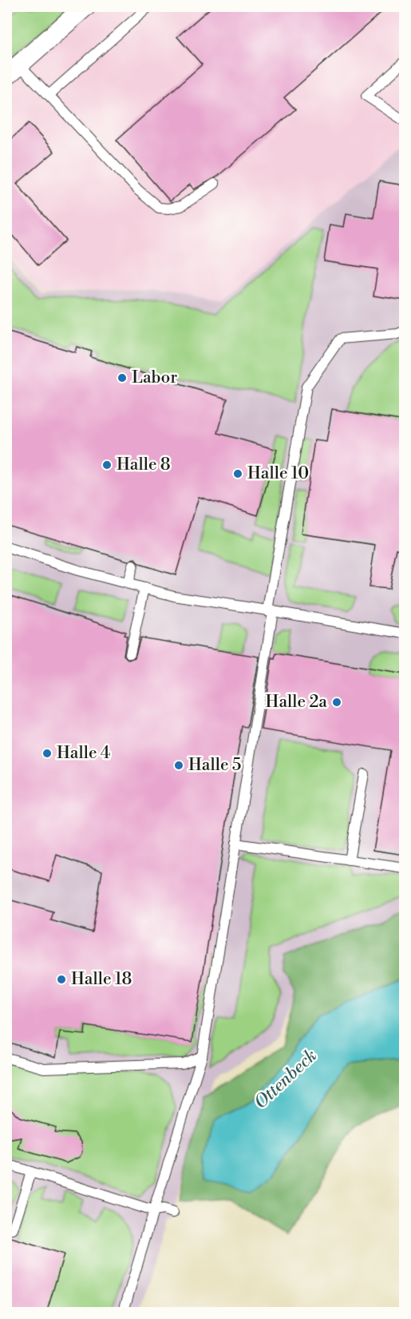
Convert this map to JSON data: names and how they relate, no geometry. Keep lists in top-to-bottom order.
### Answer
{
  "water": ["Ottenbeck"],
  "places": [
    "Labor",
    "Halle 8",
    "Halle 10",
    "Halle 2a",
    "Halle 4",
    "Halle 5",
    "Halle 18"
  ]
}
